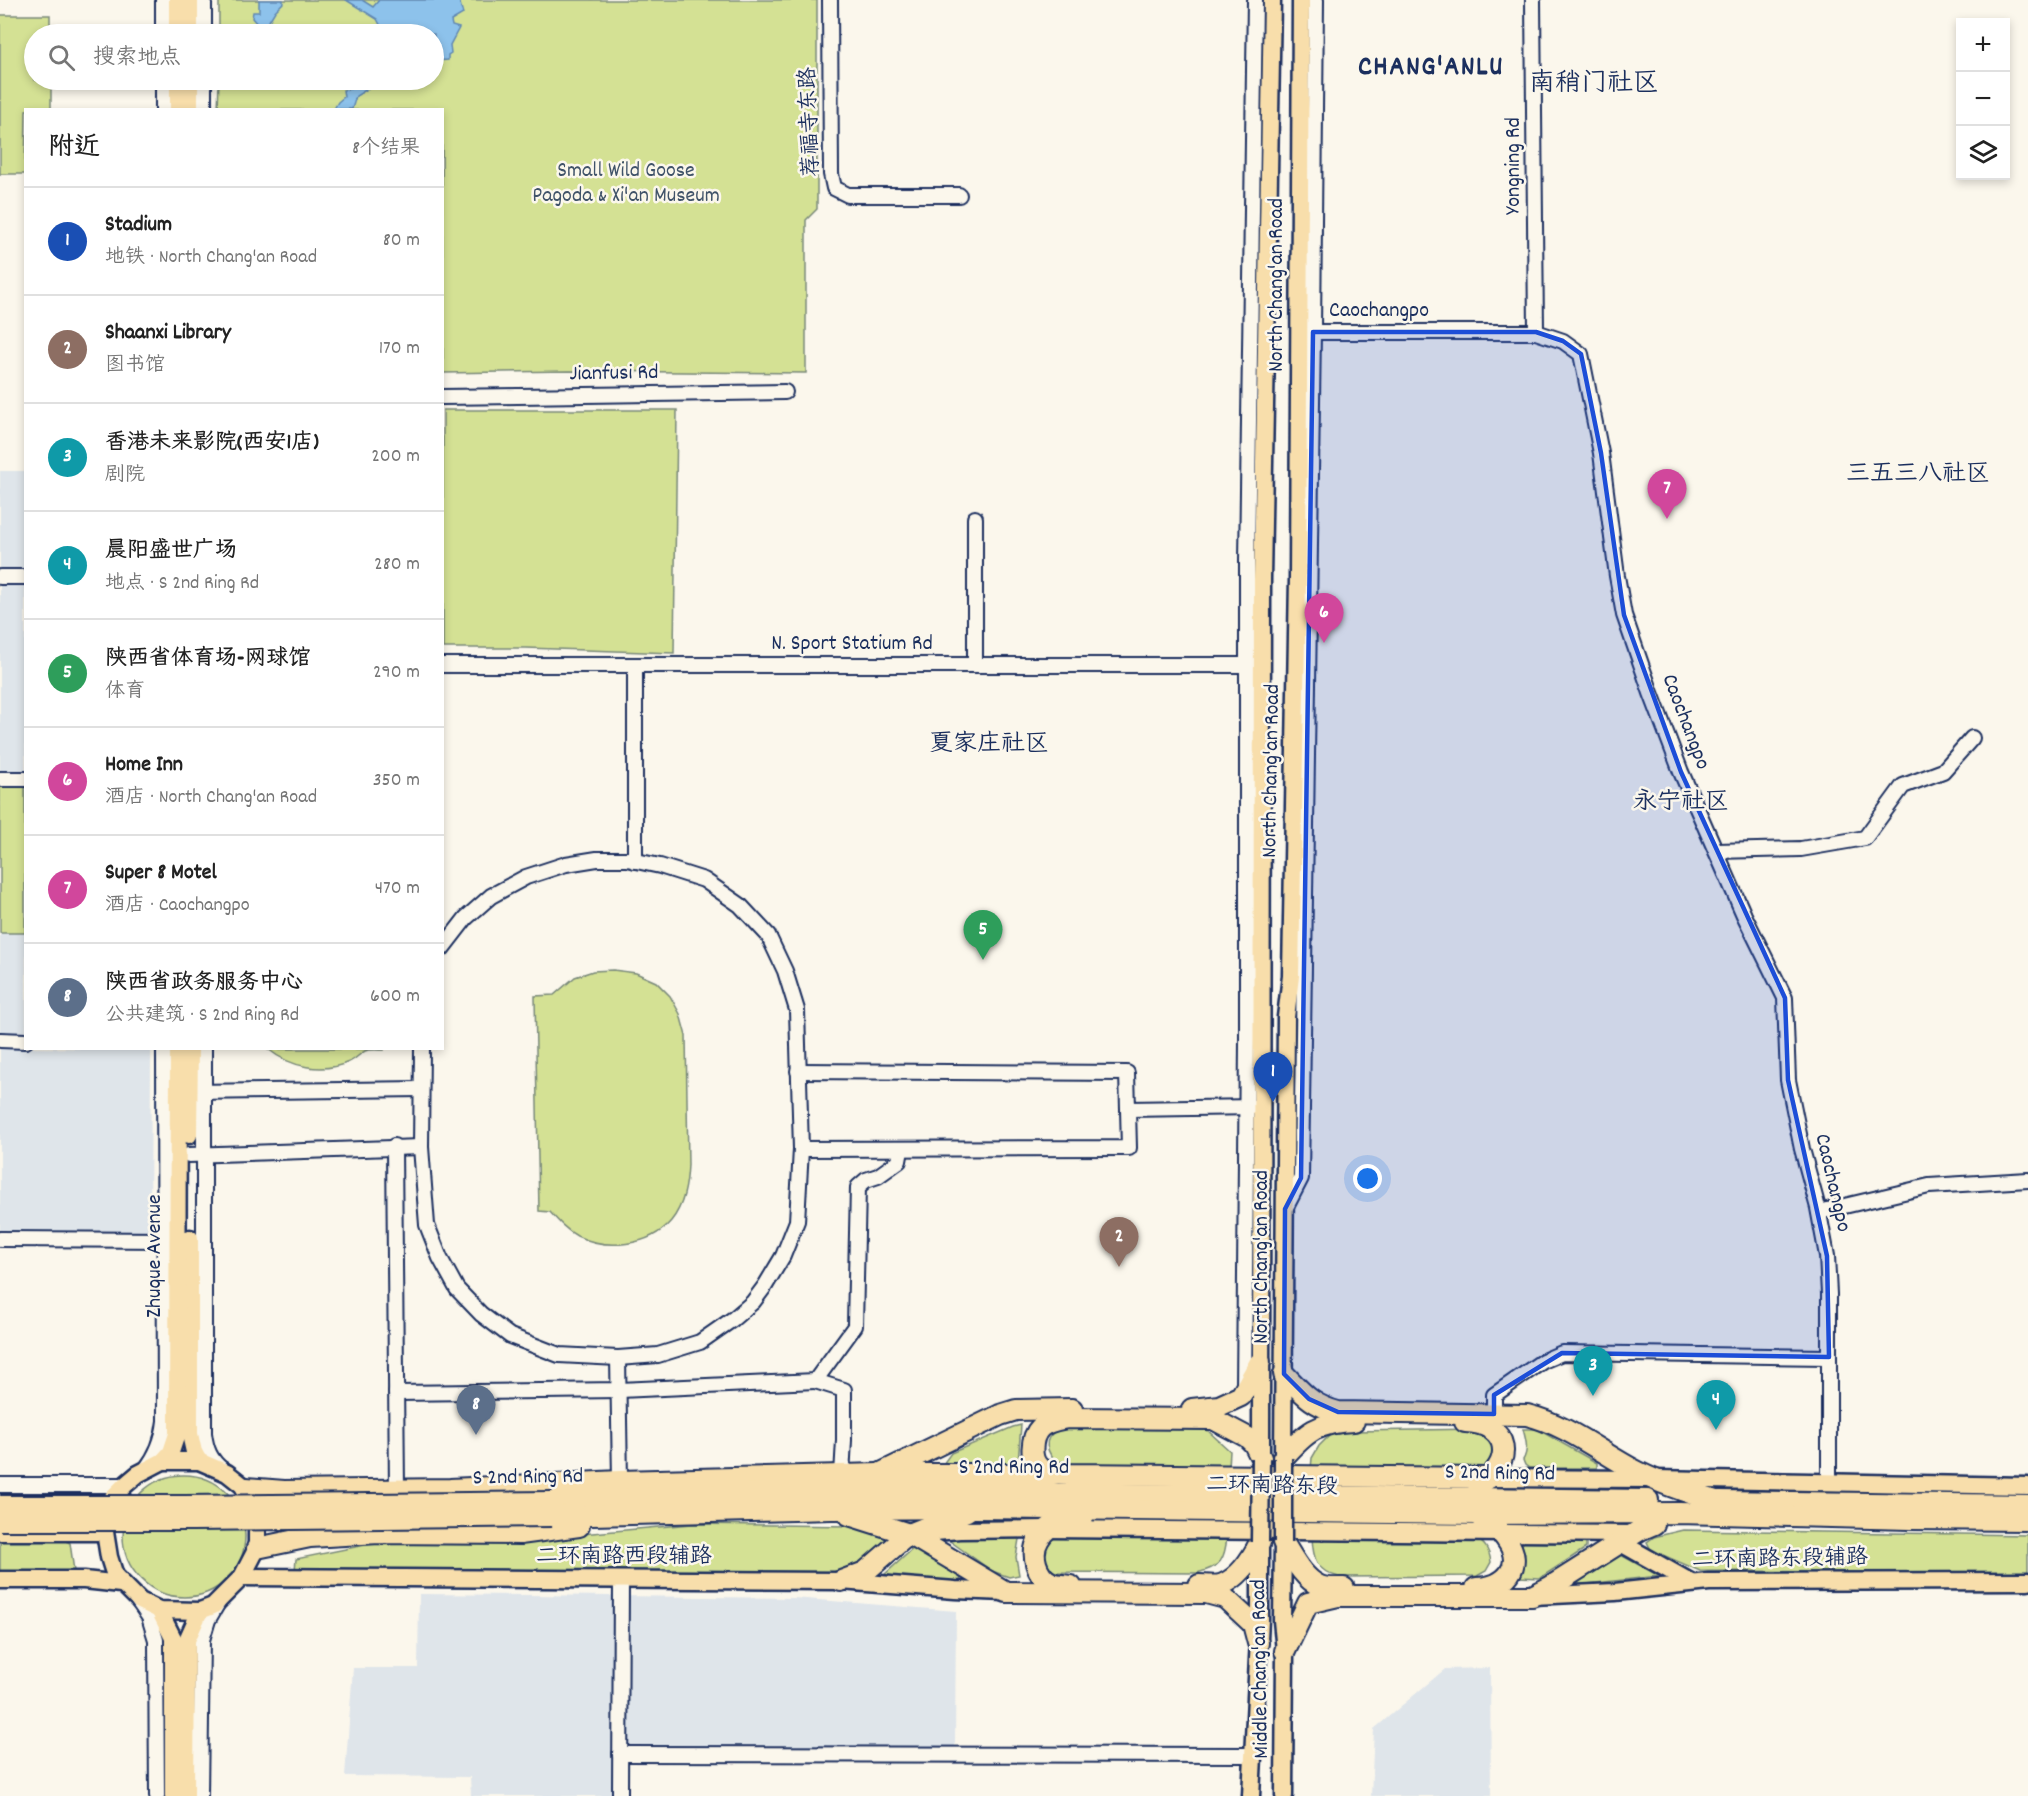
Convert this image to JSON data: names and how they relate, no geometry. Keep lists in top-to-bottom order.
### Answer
{
  "streets": {
    "highway": ["S 2nd Ring Rd", "二环南路东段"],
    "main road": [
      "North Chang'an Road",
      "Zhuque Avenue",
      "二环南路西段辅路",
      "二环南路东段辅路",
      "Middle Chang'an Road"
    ],
    "street": [
      "荐福寺东路",
      "Yongning Rd",
      "Caochangpo",
      "Jianfusi Rd",
      "N. Sport Statium Rd"
    ]
  },
  "crossings": [
    ["Yongning Rd", "Caochangpo"],
    ["North Chang'an Road", "Caochangpo"],
    ["North Chang'an Road", "N. Sport Statium Rd"],
    ["North Chang'an Road", "Middle Chang'an Road"],
    ["Zhuque Avenue", "二环南路西段辅路"],
    ["S 2nd Ring Rd", "二环南路东段"]
  ],
  "districts": [
    "CHANG'ANLU",
    "南稍门社区",
    "三五三八社区",
    "夏家庄社区",
    "永宁社区"
  ],
  "parks": ["Small Wild Goose Pagoda & Xi'an Museum"],
  "page": {
    "map_buttons": ["+", "−"],
    "search": "搜索地点",
    "heading": ["附近", "8个结果"],
    "list": [
      {
        "mark": "1",
        "name": "Stadium",
        "note": "地铁 · North Chang'an Road",
        "value": "80 m"
      },
      {
        "mark": "2",
        "name": "Shaanxi Library",
        "note": "图书馆",
        "value": "170 m"
      },
      {
        "mark": "3",
        "name": "香港未来影院(西安1店)",
        "note": "剧院",
        "value": "200 m"
      },
      {
        "mark": "4",
        "name": "晨阳盛世广场",
        "note": "地点 · S 2nd Ring Rd",
        "value": "280 m"
      },
      {
        "mark": "5",
        "name": "陕西省体育场-网球馆",
        "note": "体育",
        "value": "290 m"
      },
      {
        "mark": "6",
        "name": "Home Inn",
        "note": "酒店 · North Chang'an Road",
        "value": "350 m"
      },
      {
        "mark": "7",
        "name": "Super 8 Motel",
        "note": "酒店 · Caochangpo",
        "value": "470 m"
      },
      {
        "mark": "8",
        "name": "陕西省政务服务中心",
        "note": "公共建筑 · S 2nd Ring Rd",
        "value": "600 m"
      }
    ],
    "pins": [
      "7",
      "6",
      "5",
      "1",
      "2",
      "3",
      "4",
      "8"
    ]
  }
}
